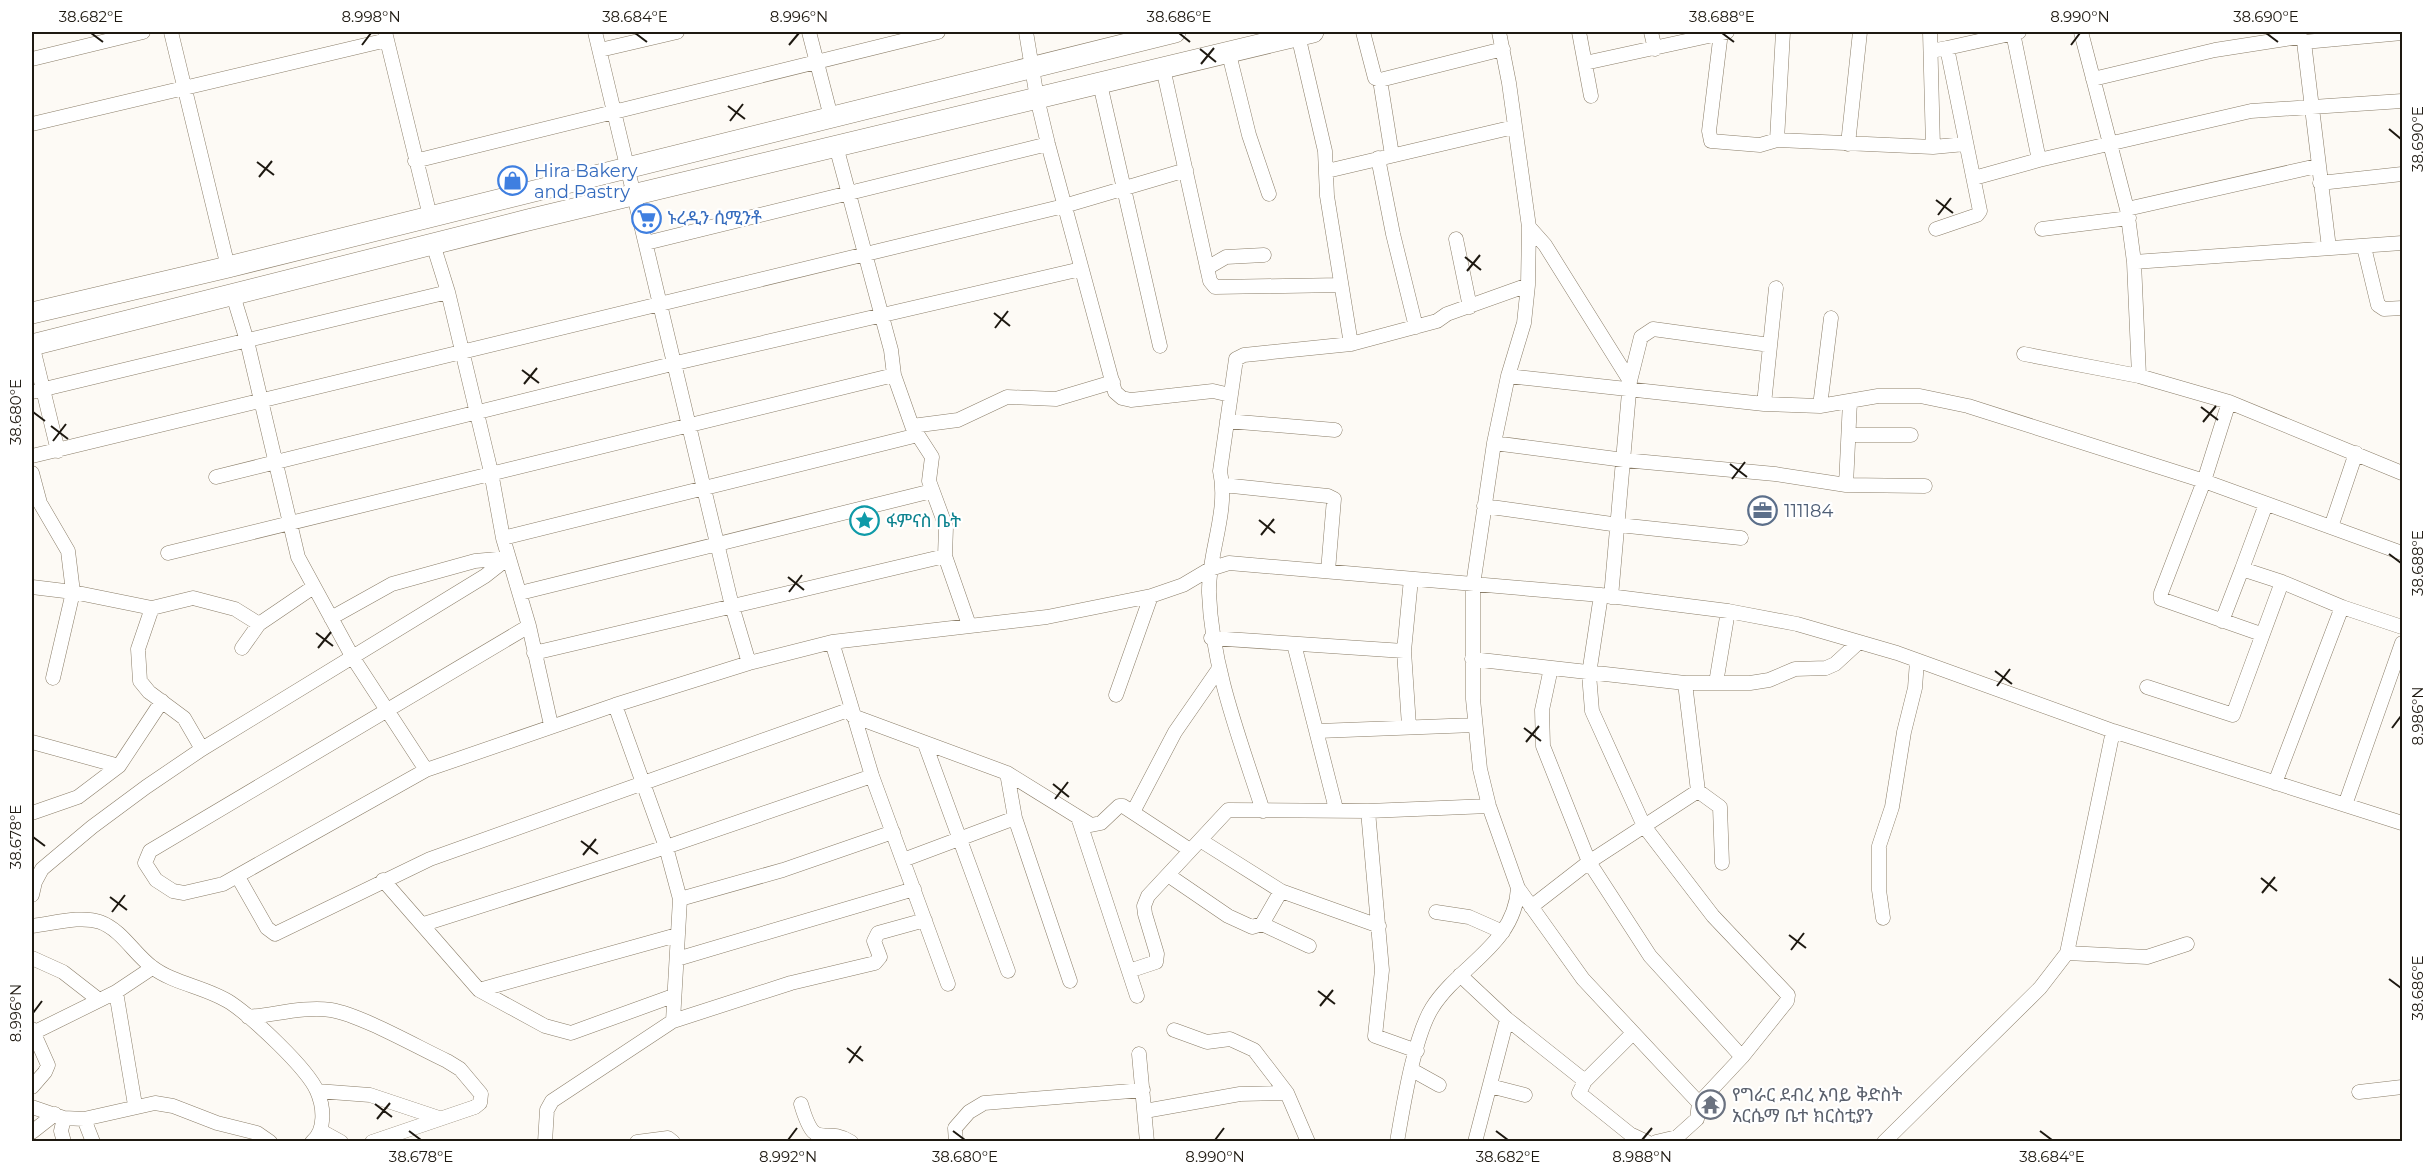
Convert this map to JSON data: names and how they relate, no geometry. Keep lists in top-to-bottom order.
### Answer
{
  "places": {
    "shop": ["Hira Bakery and Pastry"],
    "supermarket": ["ኑረዲን ሲሚንቶ"],
    "office": ["111184"],
    "place": ["ፋምናስ ቤት"],
    "temple": ["የግራር ደብረ አባይ ቅድስት አርሴማ ቤተ ክርስቲያን"]
  },
  "coordinates": [
    "38.682°E",
    "8.998°N",
    "38.684°E",
    "8.996°N",
    "38.686°E",
    "38.688°E",
    "8.990°N",
    "38.690°E",
    "38.680°E",
    "8.986°N",
    "38.678°E",
    "8.992°N",
    "8.988°N"
  ]
}
